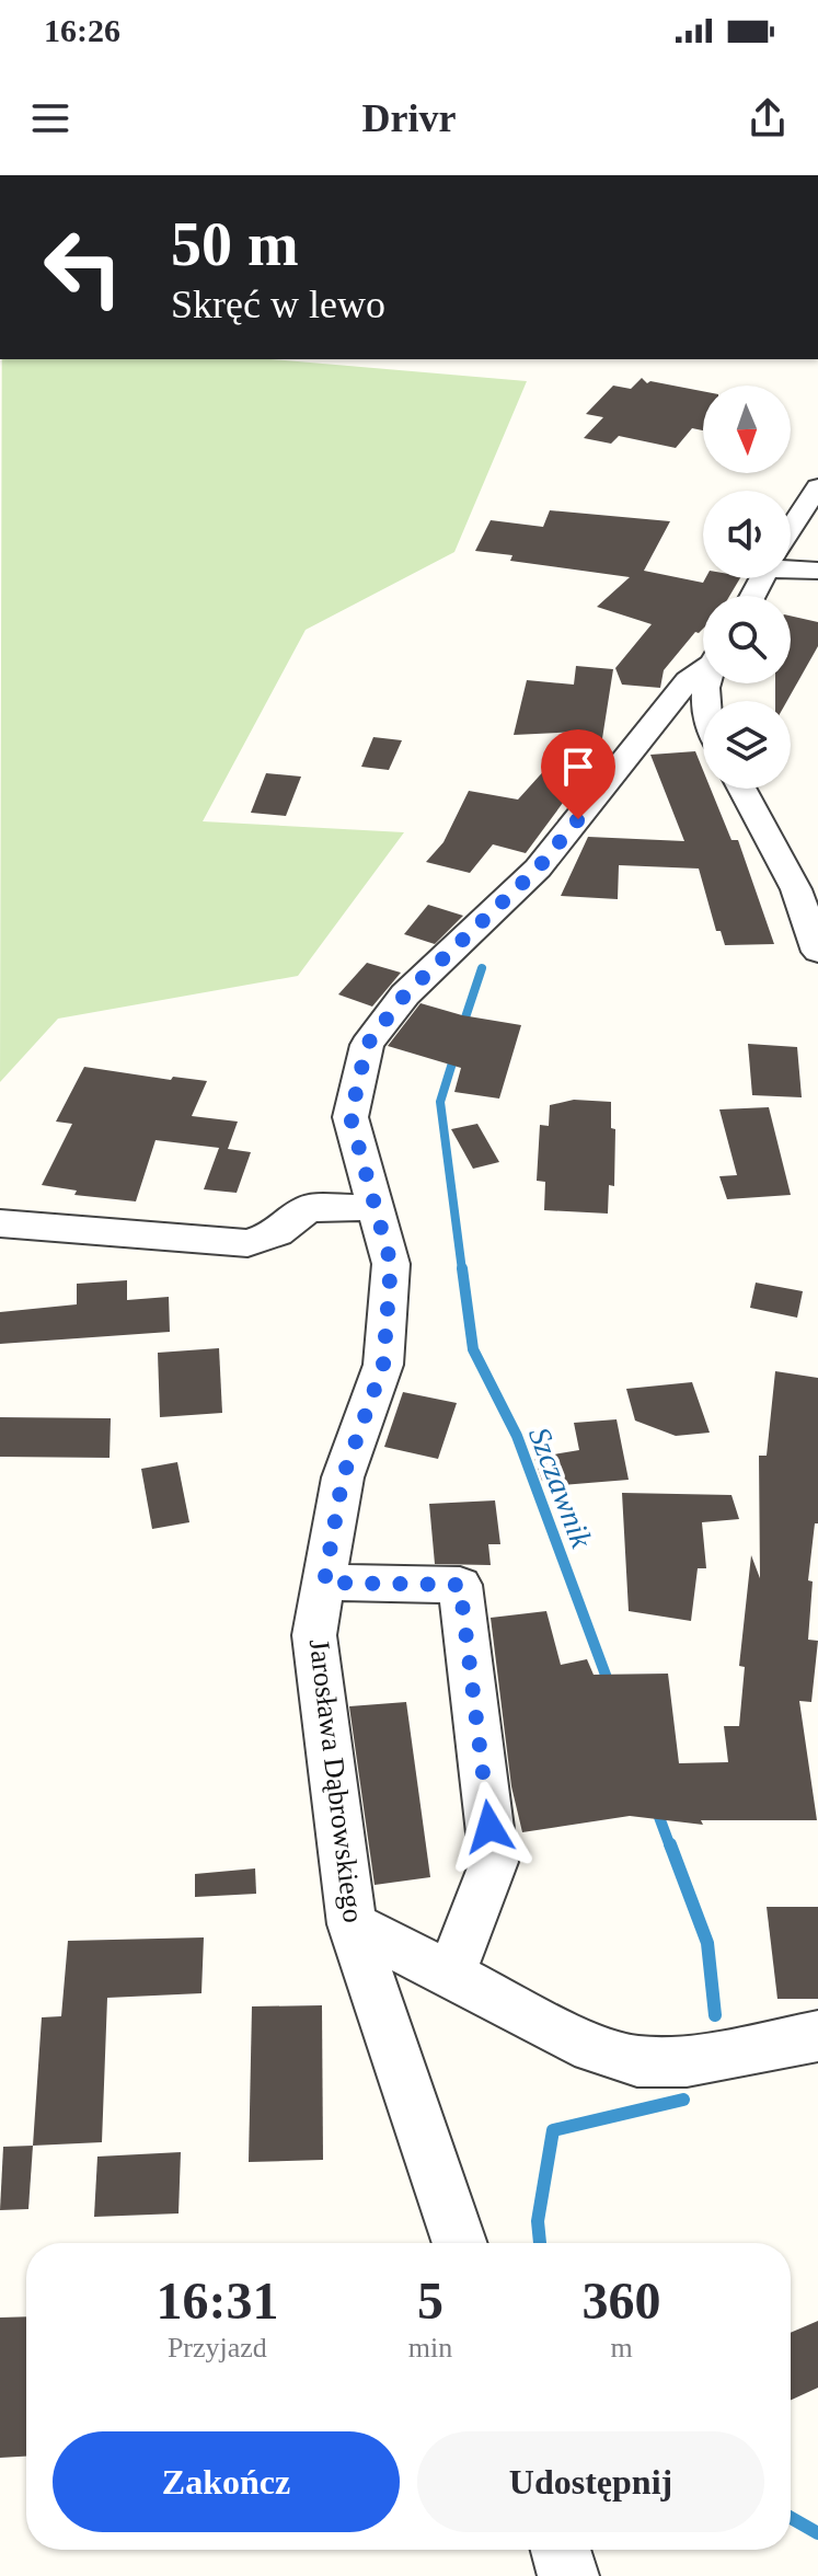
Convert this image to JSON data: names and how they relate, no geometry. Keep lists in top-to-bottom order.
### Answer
{
  "streets": {
    "street": ["Jarosława Dąbrowskiego"]
  },
  "water": ["Szczawnik"],
  "north": "bottom",
  "page": {
    "status": "16:26",
    "header": "Drivr",
    "turn": ["50 m", "Skręć w lewo"],
    "eta": [
      "16:31",
      "Przyjazd",
      "5",
      "min",
      "360",
      "m"
    ],
    "buttons": ["Zakończ", "Udostępnij"]
  }
}
